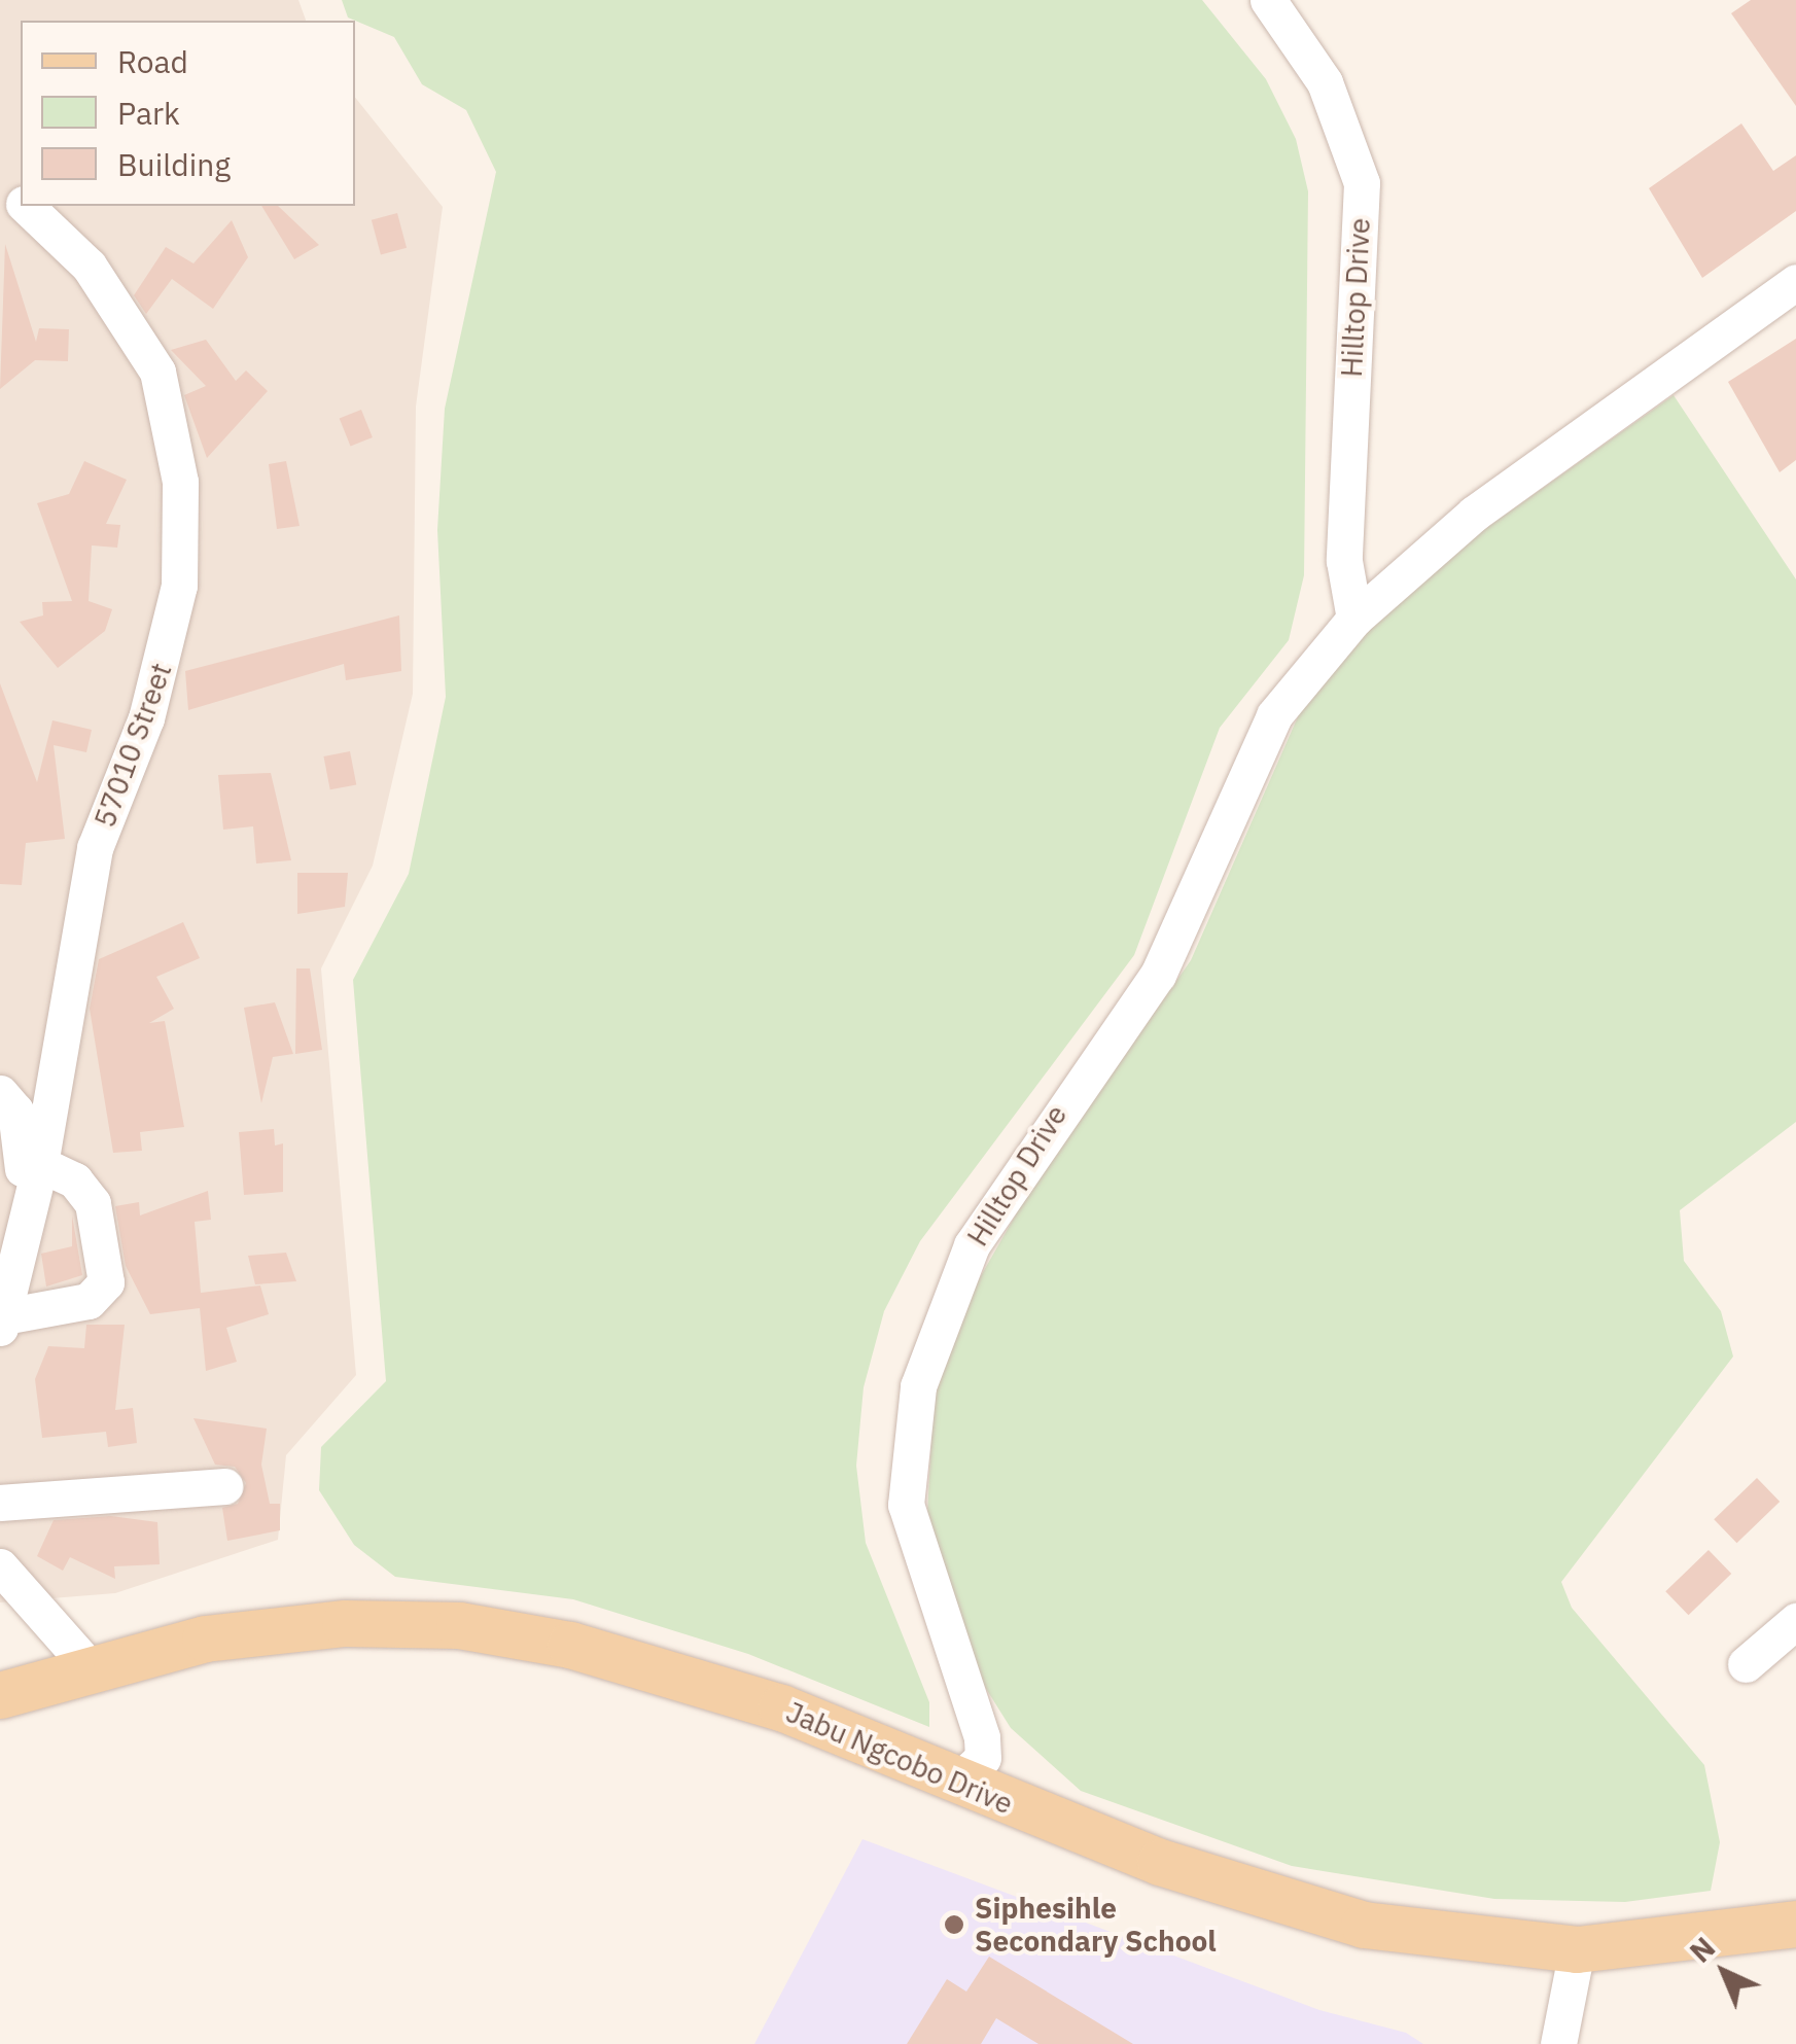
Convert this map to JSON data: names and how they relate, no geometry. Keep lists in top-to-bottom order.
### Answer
{
  "streets": {
    "main road": ["Jabu Ngcobo Drive"],
    "street": ["Hilltop Drive", "57010 Street"]
  },
  "crossings": [
    ["Hilltop Drive", "Jabu Ngcobo Drive"]
  ],
  "places": ["Siphesihle Secondary School"],
  "legend": ["Road", "Park", "Building"],
  "north": "top left"
}
